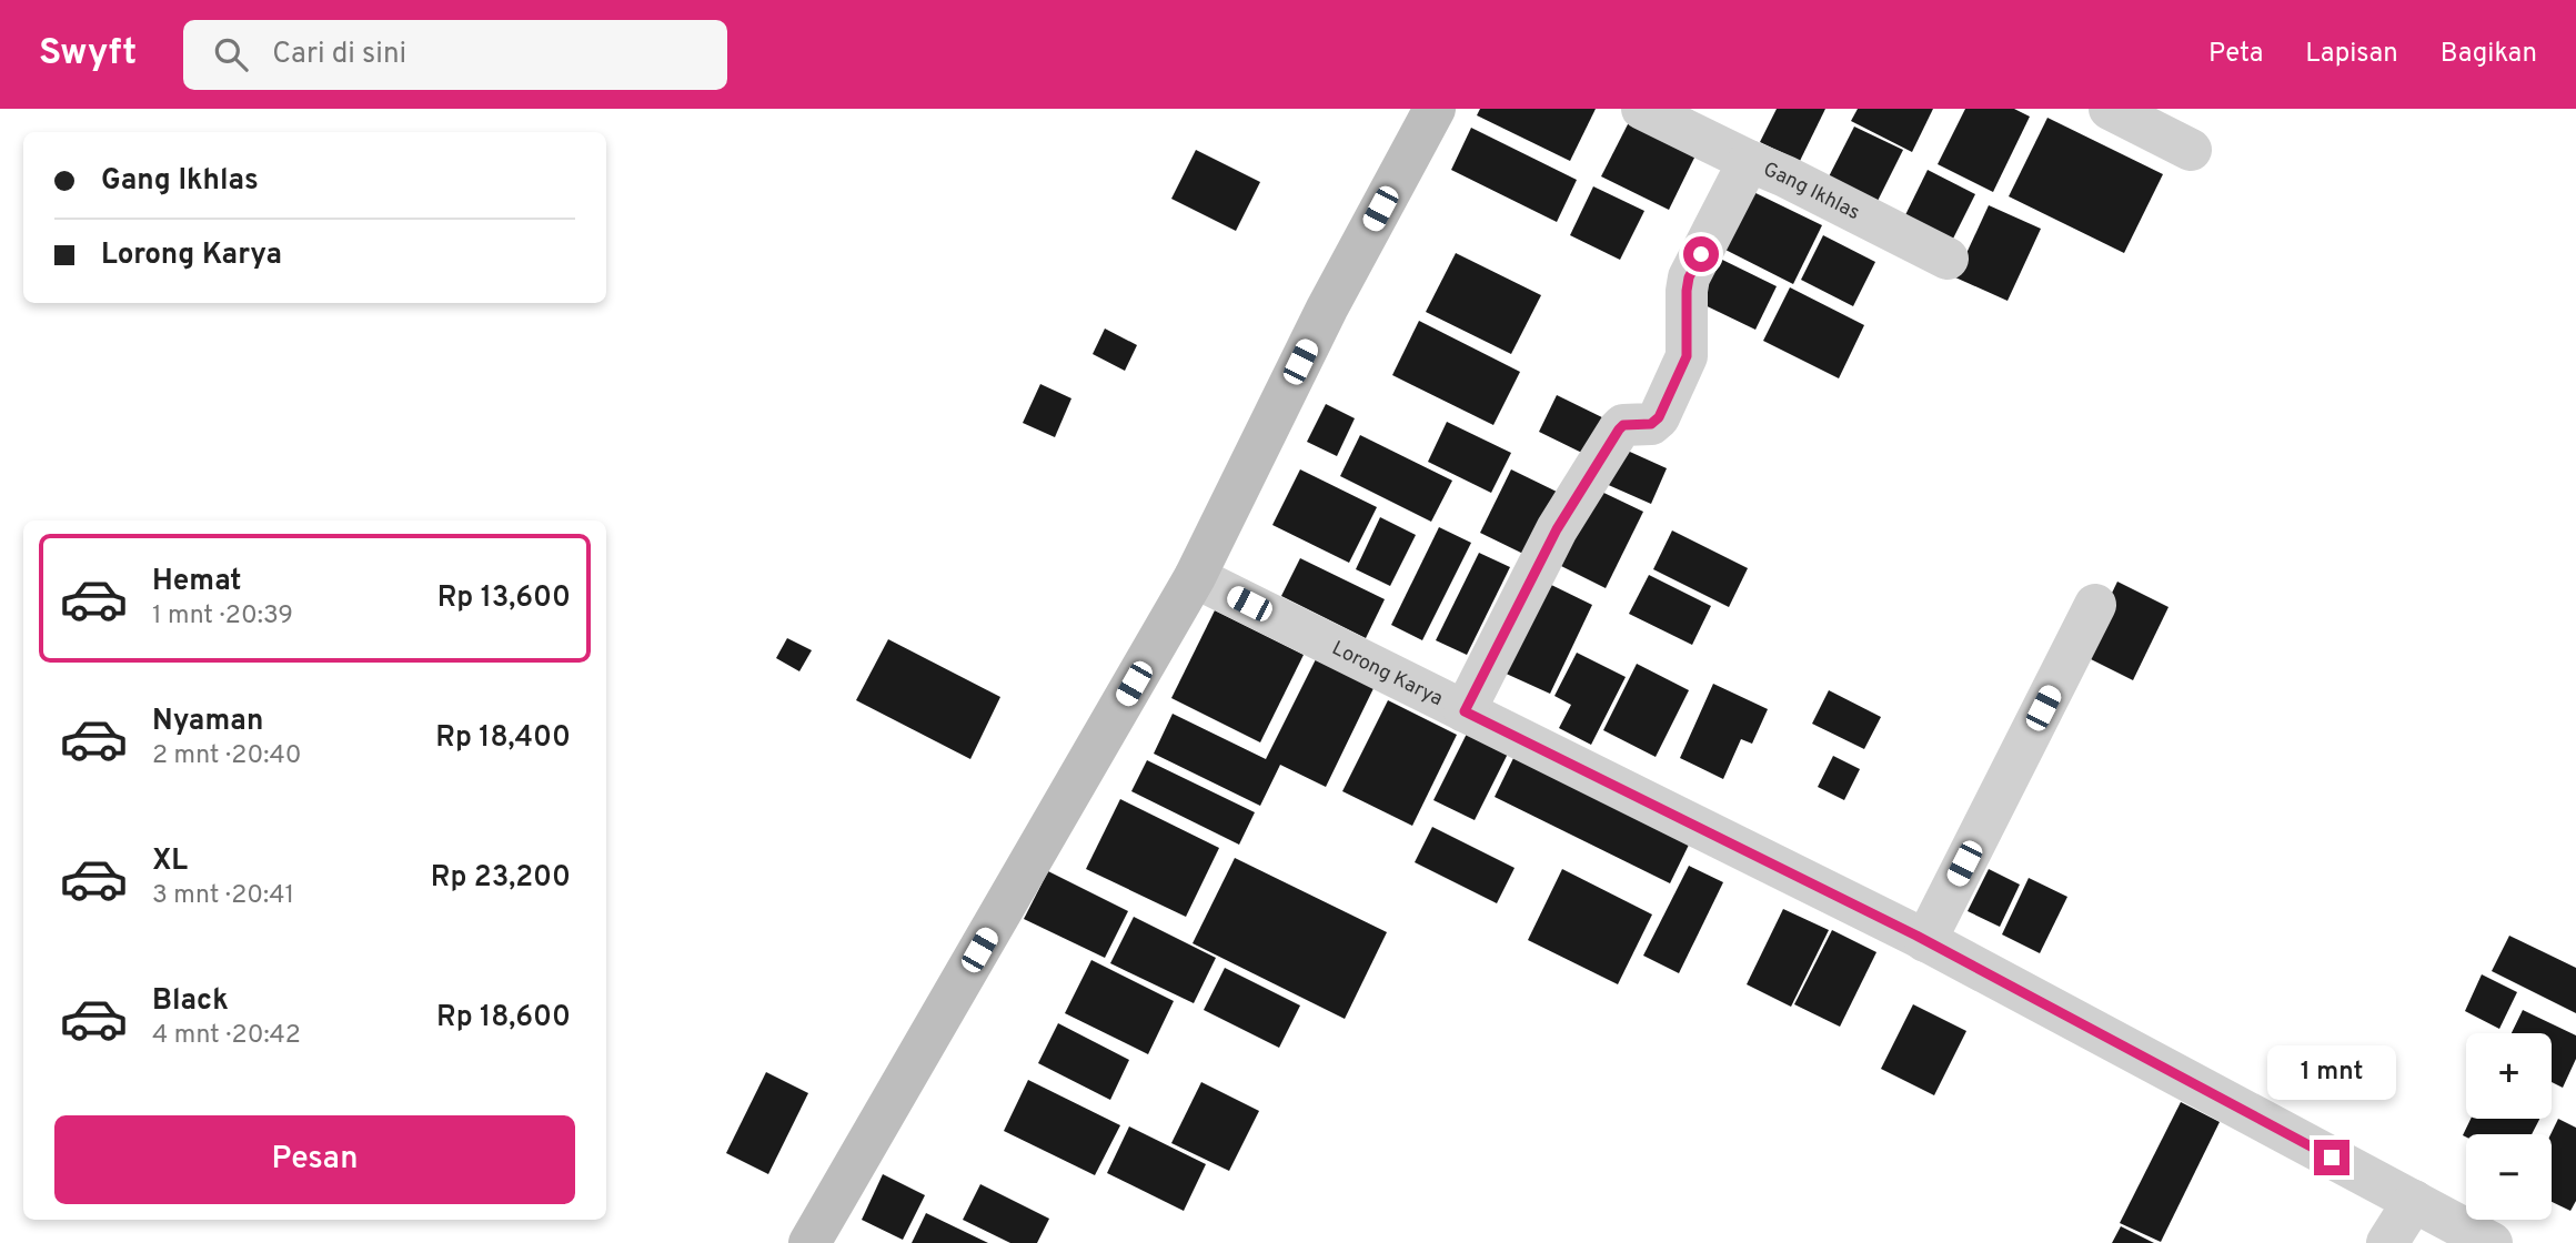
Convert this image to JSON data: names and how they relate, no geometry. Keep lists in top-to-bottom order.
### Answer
{
  "streets": {
    "street": ["Gang Ikhlas", "Lorong Karya"]
  },
  "crossings": [
    ["Gang Ikhlas", "Lorong Karya"]
  ],
  "page": {
    "header": "Swyft",
    "search": "Cari di sini",
    "nav": ["Peta", "Lapisan", "Bagikan"],
    "banner": ["Gang Ikhlas", "Lorong Karya"],
    "list": [
      {
        "name": "Hemat",
        "note": "1 mnt · 20:39",
        "value": "Rp 13,600"
      },
      {
        "name": "Nyaman",
        "note": "2 mnt · 20:40",
        "value": "Rp 18,400"
      },
      {
        "name": "XL",
        "note": "3 mnt · 20:41",
        "value": "Rp 23,200"
      },
      {
        "name": "Black",
        "note": "4 mnt · 20:42",
        "value": "Rp 18,600"
      }
    ],
    "map_buttons": ["+", "−"],
    "bubble": "1 mnt",
    "buttons": "Pesan"
  }
}
